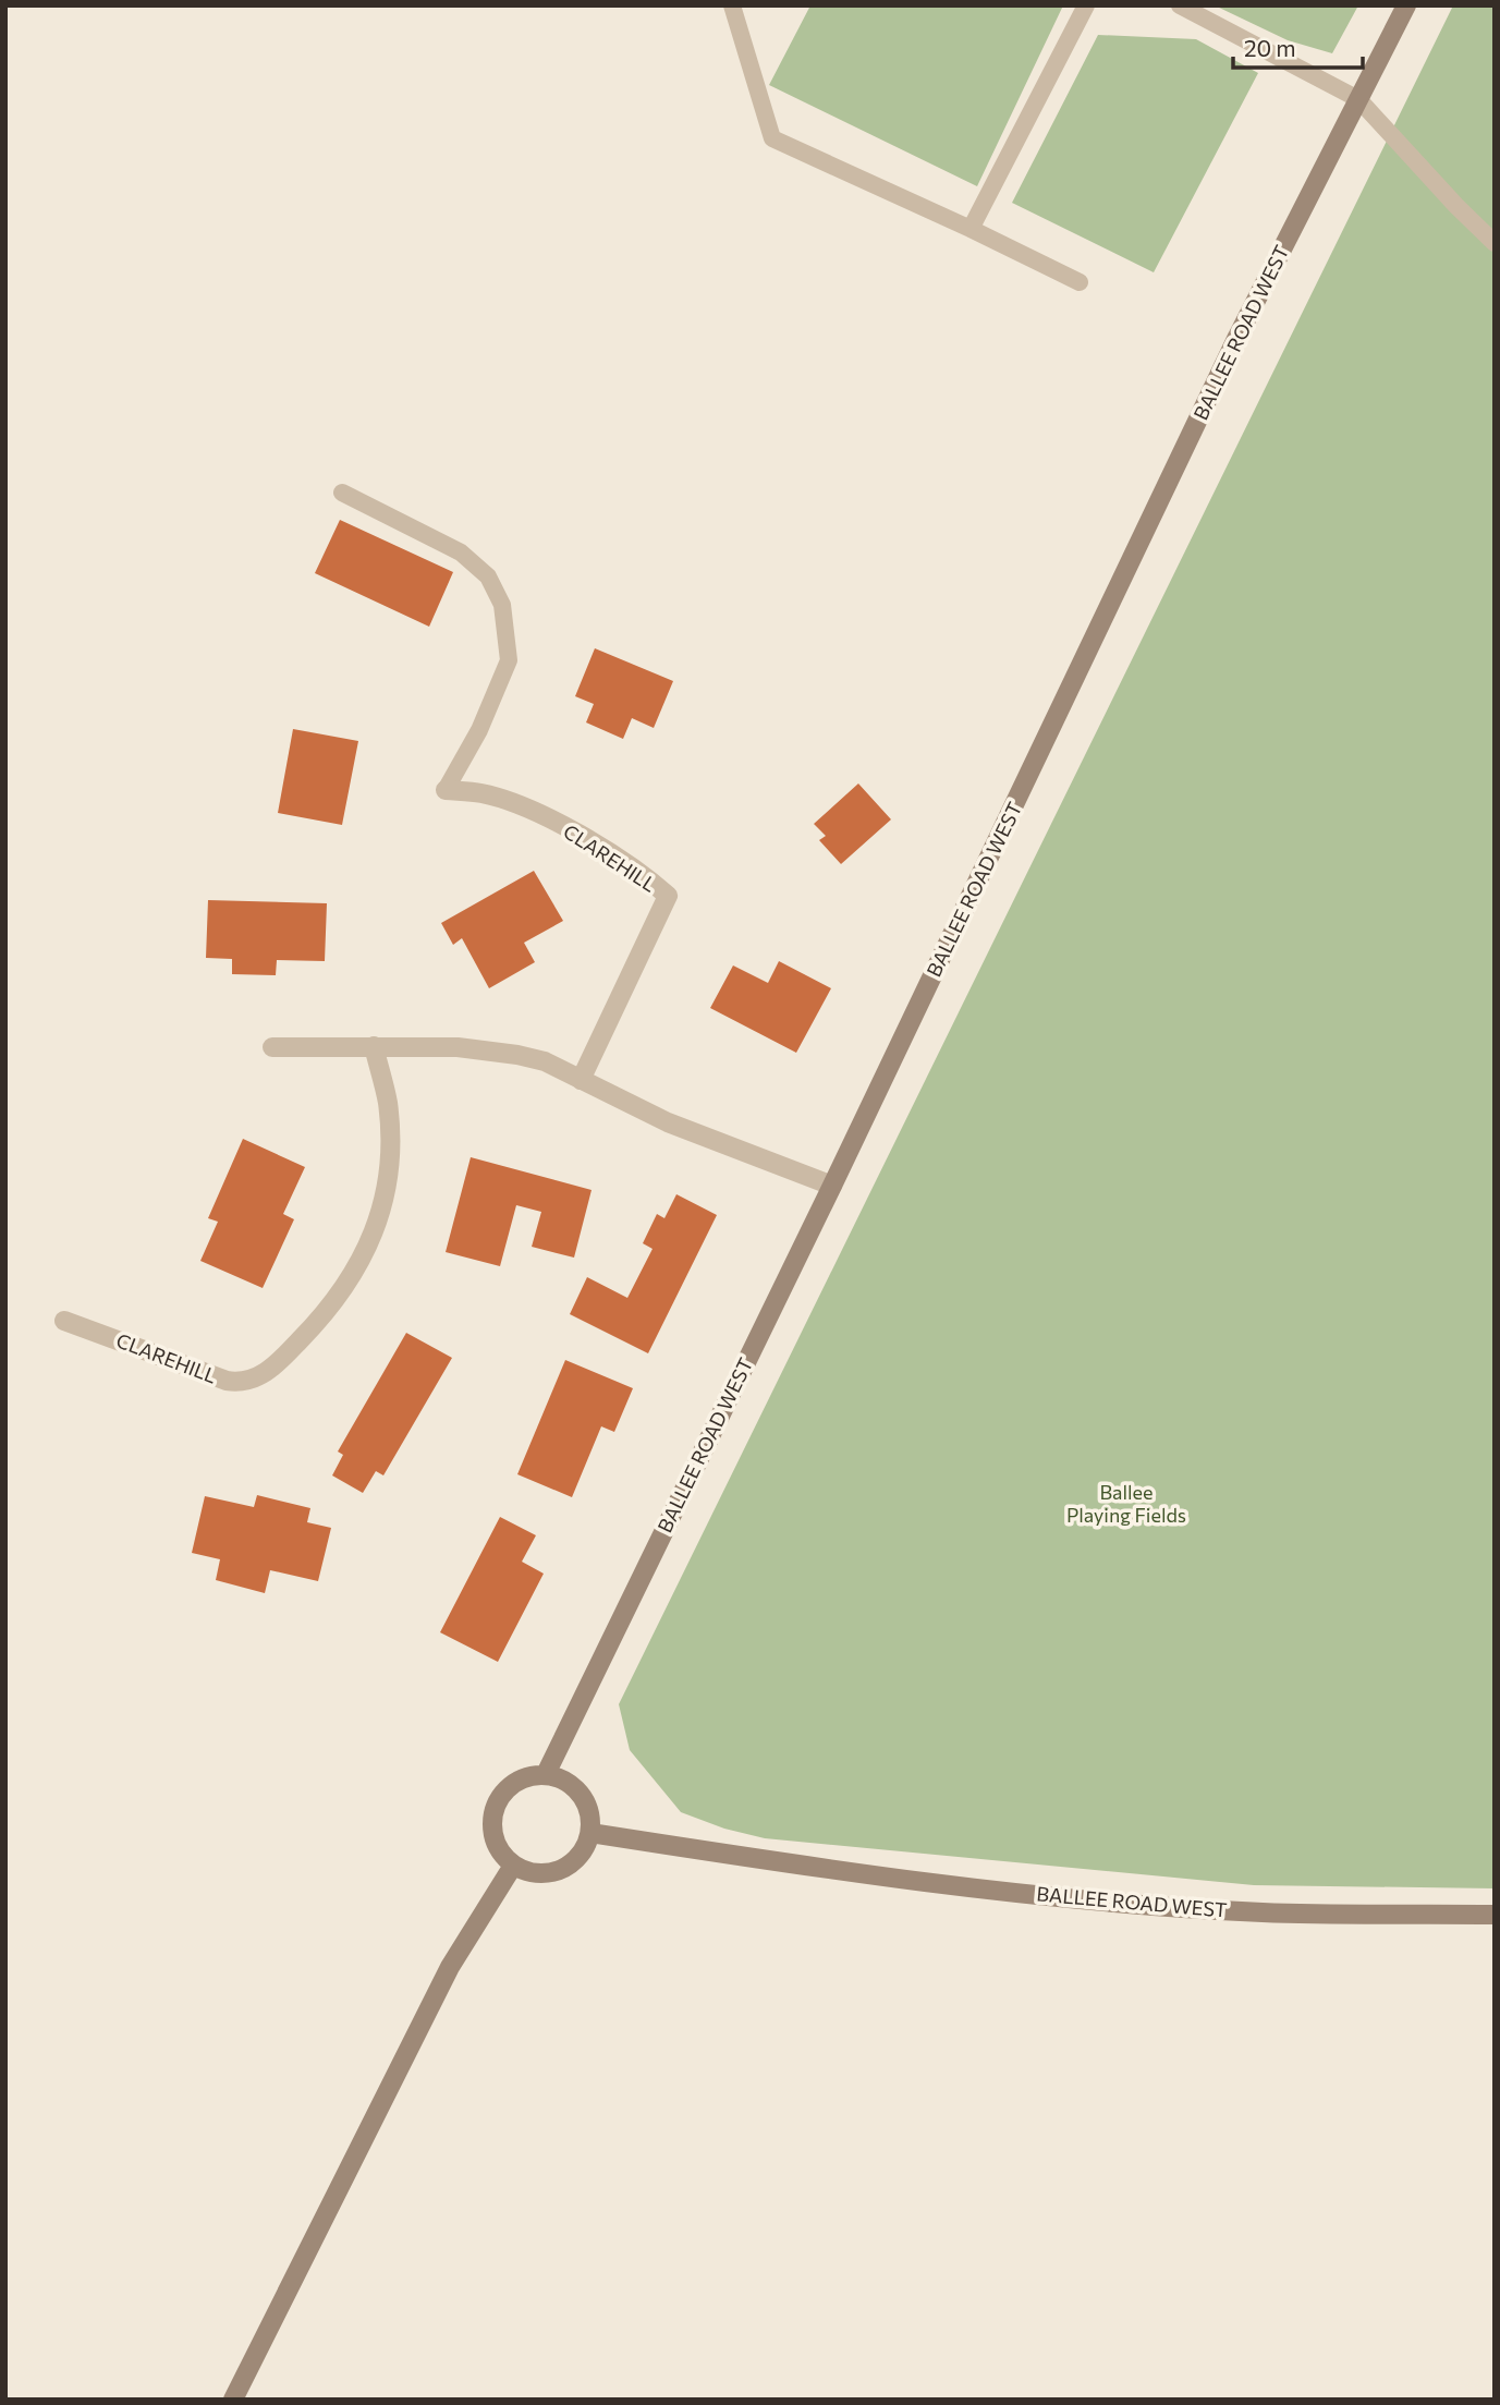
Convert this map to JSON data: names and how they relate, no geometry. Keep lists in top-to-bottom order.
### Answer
{
  "streets": {
    "street": ["BALLEE ROAD WEST", "CLAREHILL"]
  },
  "parks": ["Ballee Playing Fields"],
  "scale_bar": "20 m"
}
